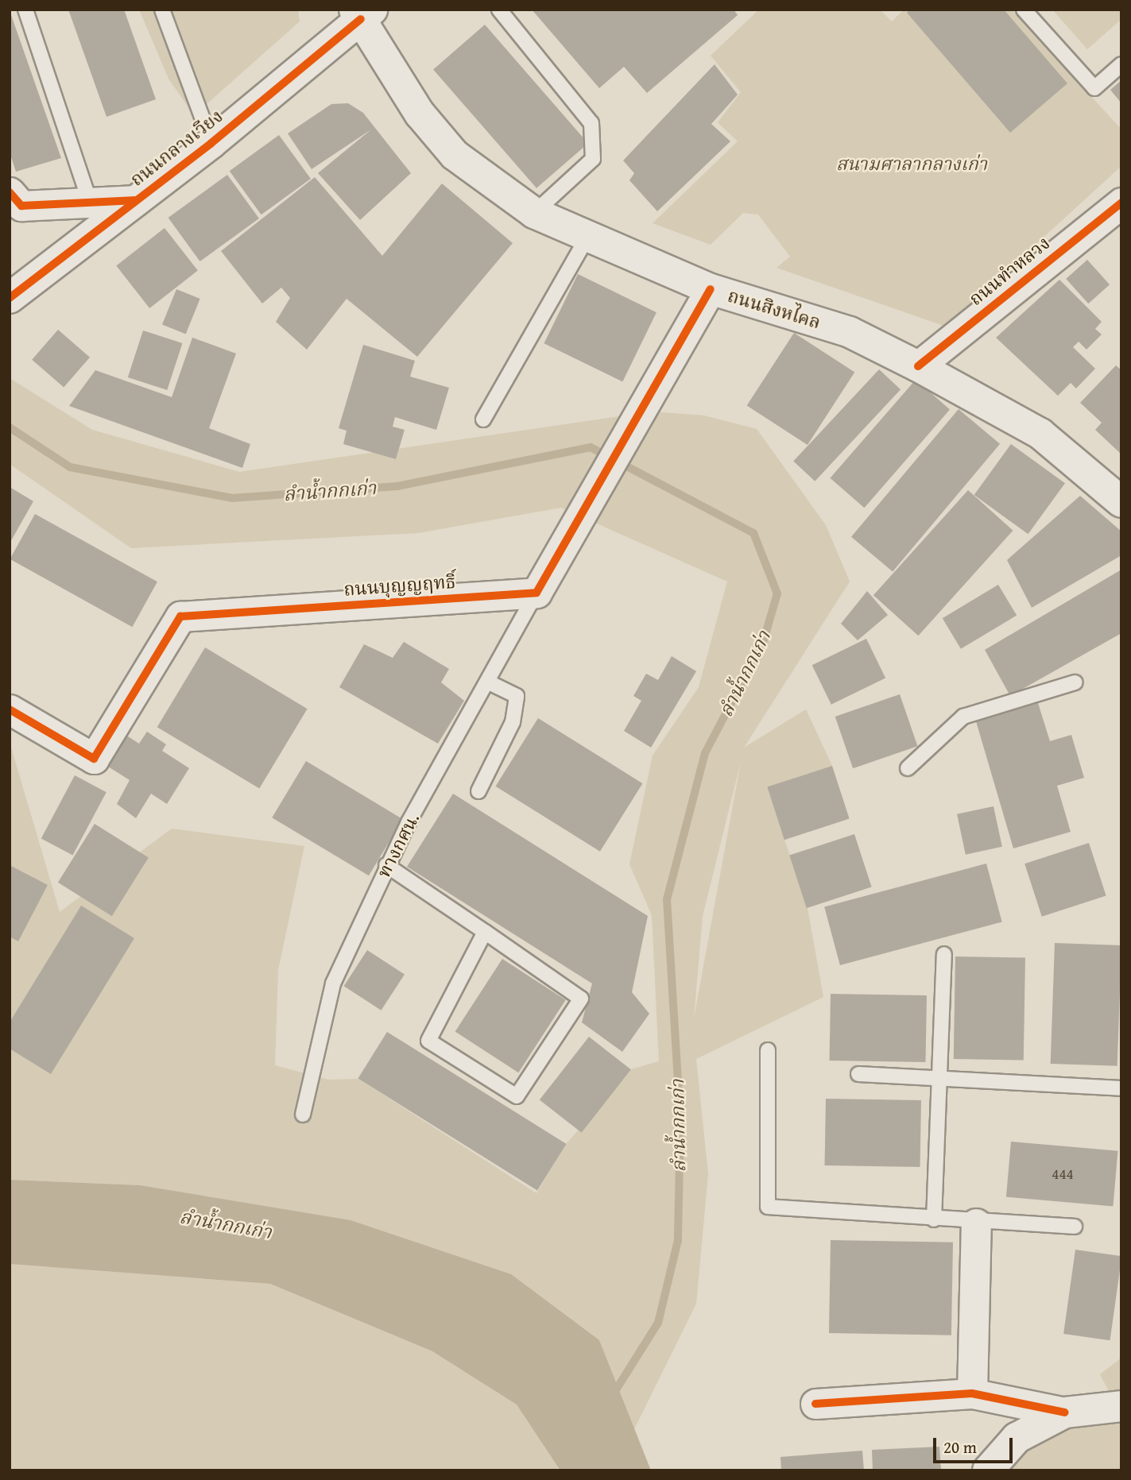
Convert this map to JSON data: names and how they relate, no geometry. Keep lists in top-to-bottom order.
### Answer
{
  "streets": {
    "main road": ["ถนนกลางเวียง", "ถนนสิงหไคล"],
    "street": ["ถนนทำหลวง", "ถนนบุญญฤทธิ์"],
    "lane": ["ทางกศน."]
  },
  "crossings": [
    ["ถนนกลางเวียง", "ถนนสิงหไคล"],
    ["ถนนทำหลวง", "ถนนสิงหไคล"],
    ["ถนนบุญญฤทธิ์", "ทางกศน."]
  ],
  "water": ["ลำน้ำกกเก่า"],
  "parks": ["สนามศาลากลางเก่า"],
  "house_numbers": ["444"],
  "scale_bar": "20 m"
}
